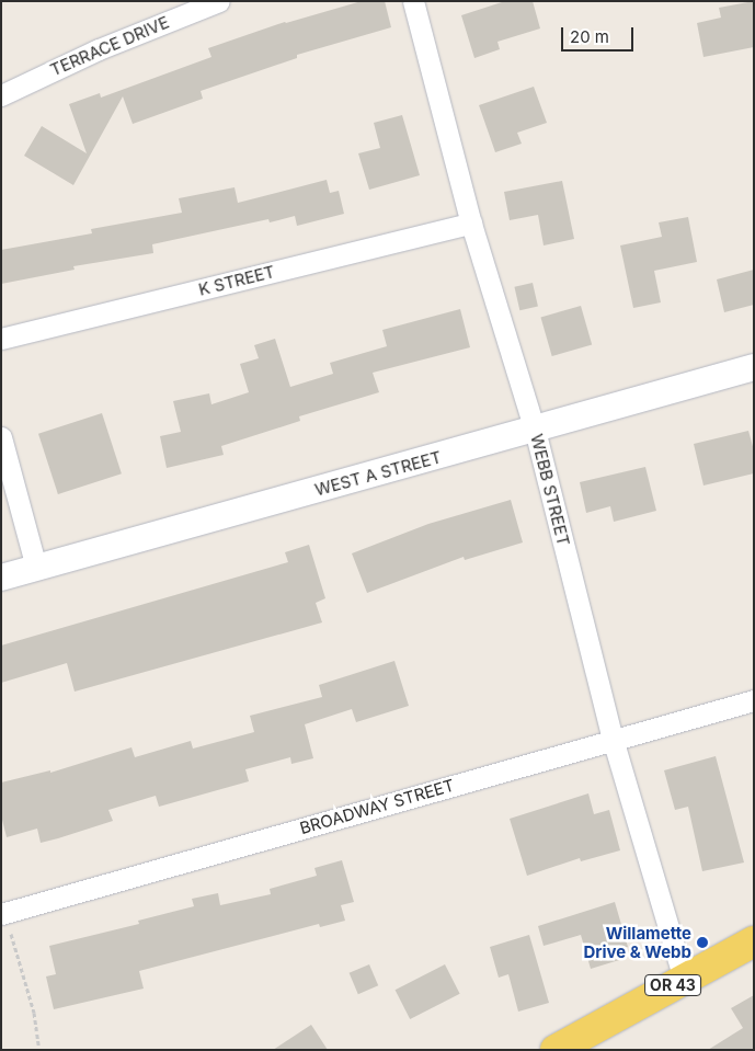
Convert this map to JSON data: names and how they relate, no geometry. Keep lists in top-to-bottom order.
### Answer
{
  "streets": {
    "main road": ["OR 43"],
    "street": [
      "TERRACE DRIVE",
      "K STREET",
      "WEST A STREET",
      "WEBB STREET",
      "BROADWAY STREET"
    ]
  },
  "crossings": [
    ["K STREET", "WEBB STREET"],
    ["WEST A STREET", "WEBB STREET"],
    ["WEBB STREET", "BROADWAY STREET"],
    ["WEBB STREET", "OR 43"]
  ],
  "places": ["Willamette Drive & Webb"],
  "scale_bar": "20 m"
}
